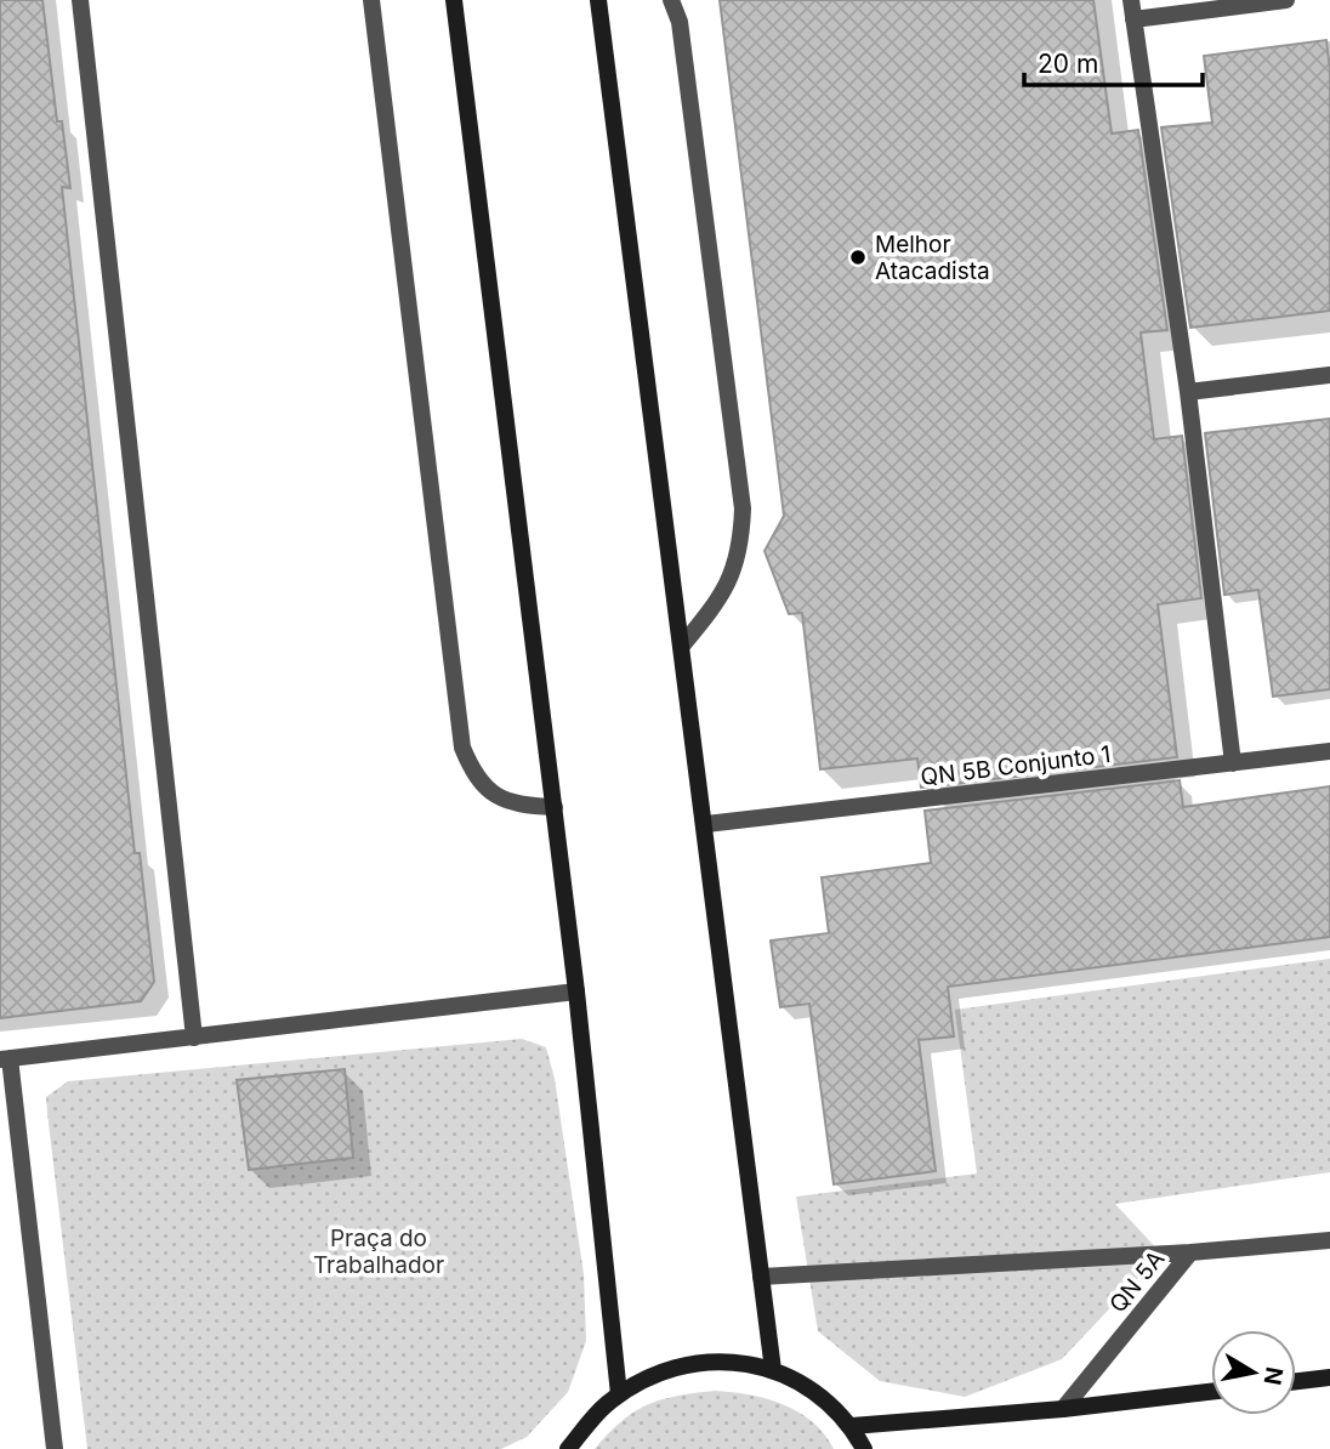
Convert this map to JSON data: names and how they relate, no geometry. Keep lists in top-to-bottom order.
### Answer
{
  "streets": {
    "street": ["QN 5B Conjunto 1", "QN 5A"]
  },
  "parks": ["Praça do Trabalhador"],
  "places": ["Melhor Atacadista"],
  "scale_bar": "20 m",
  "north": "right"
}
